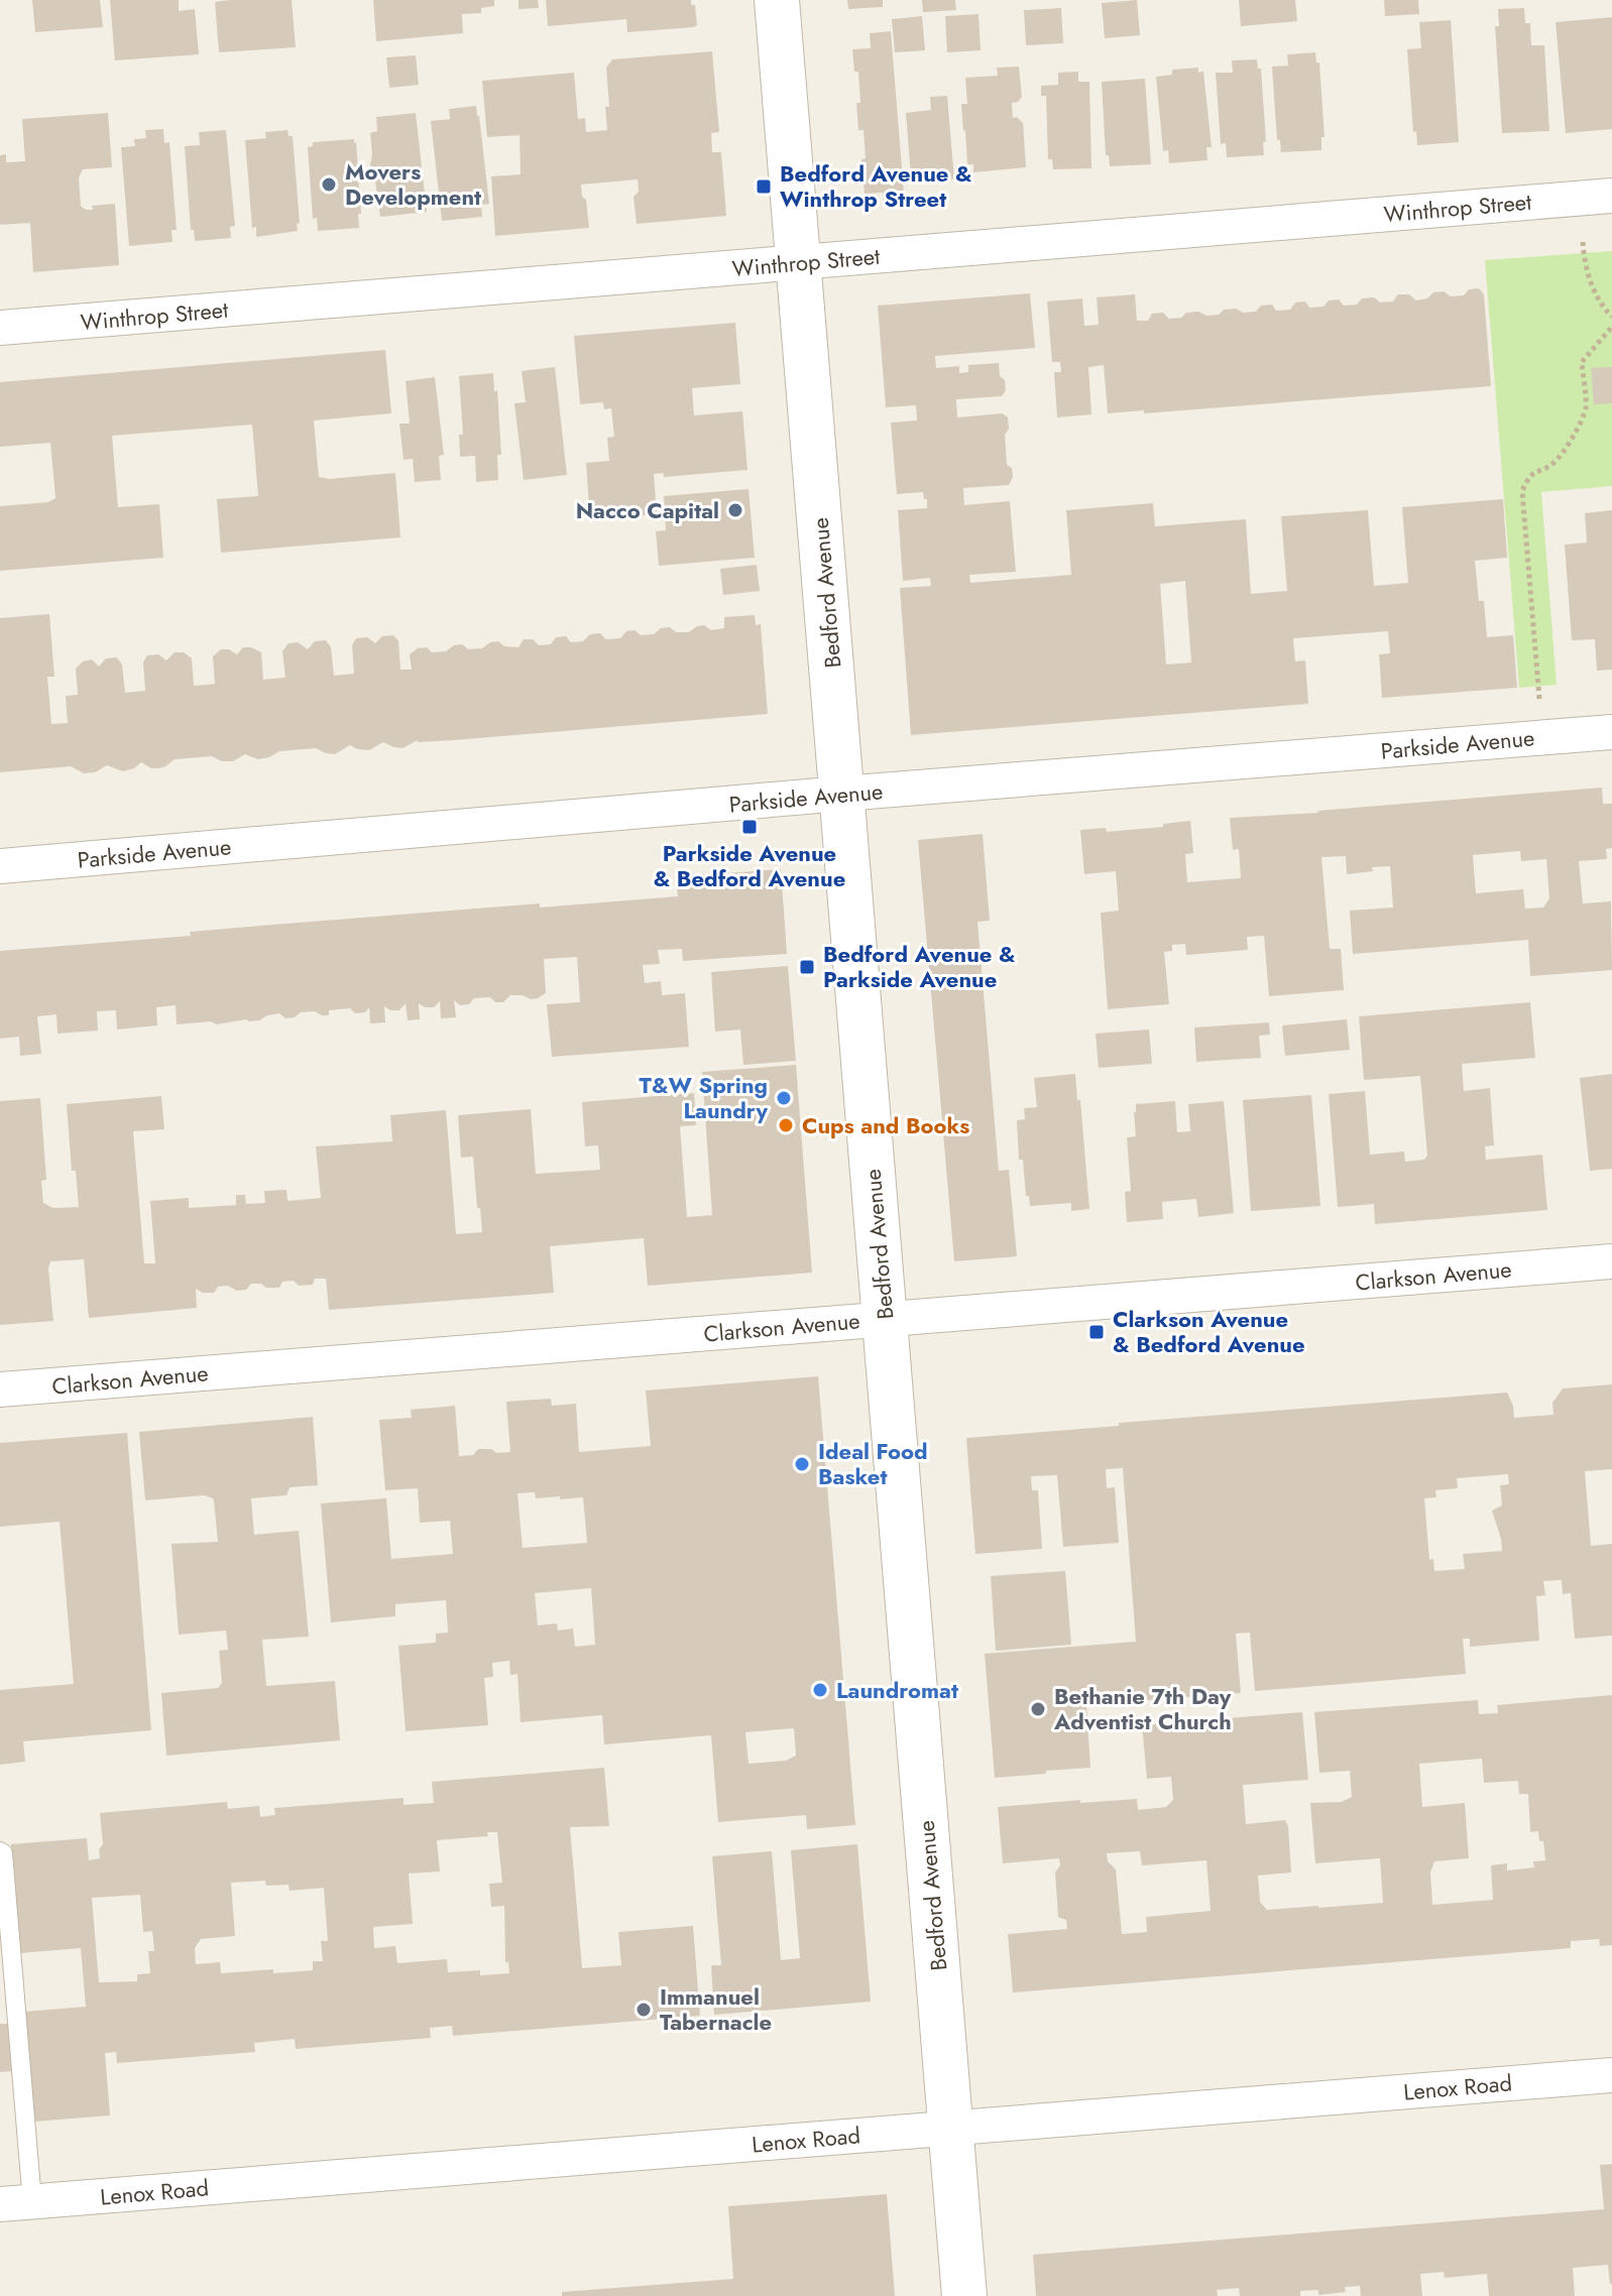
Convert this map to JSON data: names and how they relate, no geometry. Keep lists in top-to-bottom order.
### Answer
{
  "streets": {
    "street": [
      "Winthrop Street",
      "Bedford Avenue",
      "Parkside Avenue",
      "Clarkson Avenue",
      "Lenox Road"
    ]
  },
  "crossings": [
    ["Winthrop Street", "Bedford Avenue"],
    ["Bedford Avenue", "Parkside Avenue"],
    ["Bedford Avenue", "Clarkson Avenue"],
    ["Bedford Avenue", "Lenox Road"]
  ],
  "places": {
    "other": [
      "Movers Development",
      "Nacco Capital",
      "T&W Spring Laundry",
      "Cups and Books",
      "Ideal Food Basket",
      "Laundromat",
      "Bethanie 7th Day Adventist Church",
      "Immanuel Tabernacle"
    ],
    "transit": [
      "Bedford Avenue & Winthrop Street",
      "Parkside Avenue & Bedford Avenue",
      "Bedford Avenue & Parkside Avenue",
      "Clarkson Avenue & Bedford Avenue"
    ]
  }
}
